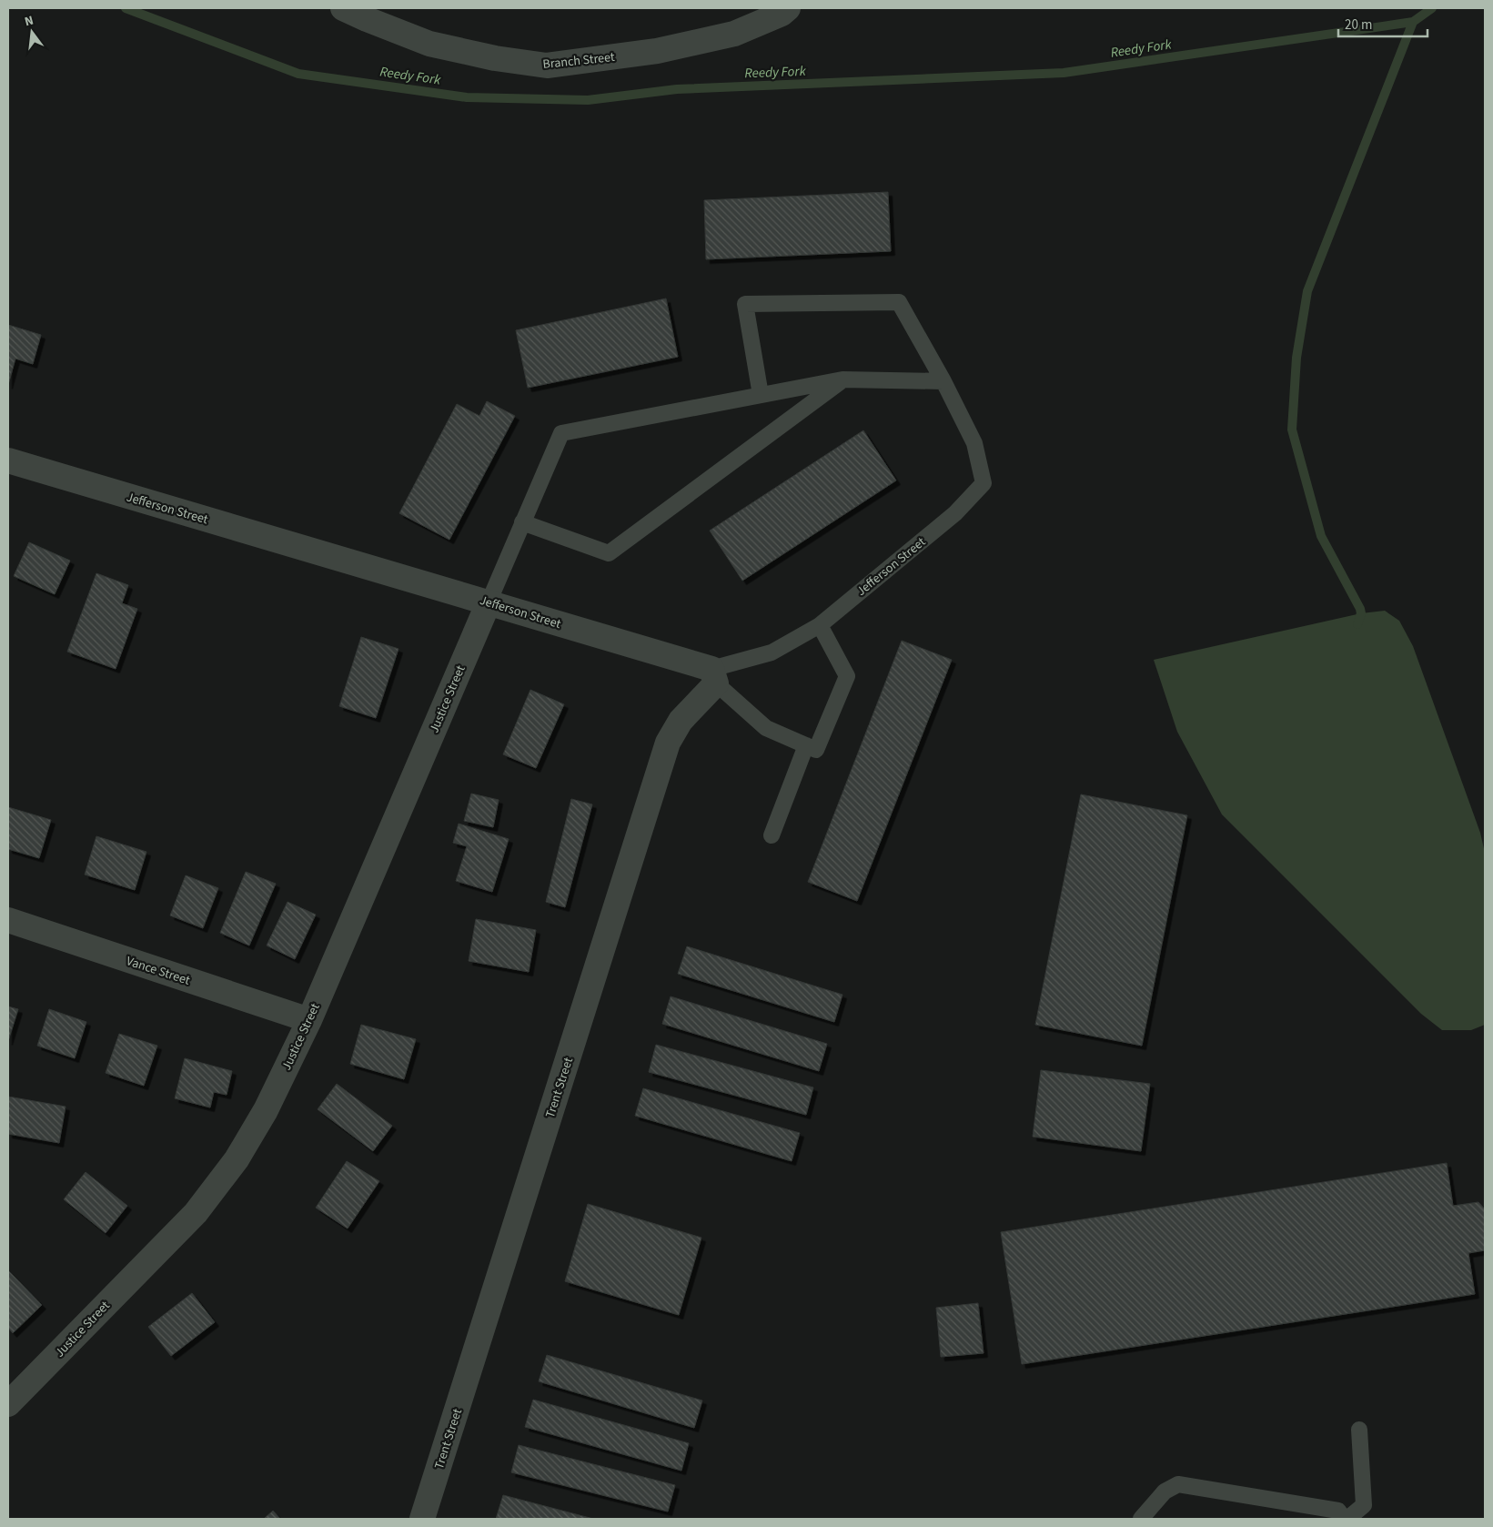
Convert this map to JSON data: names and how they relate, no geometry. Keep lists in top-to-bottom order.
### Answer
{
  "streets": {
    "street": [
      "Branch Street",
      "Jefferson Street",
      "Justice Street",
      "Vance Street",
      "Trent Street"
    ]
  },
  "crossings": [
    ["Jefferson Street", "Justice Street"],
    ["Jefferson Street", "Trent Street"],
    ["Justice Street", "Vance Street"]
  ],
  "water": ["Reedy Fork"],
  "scale_bar": "20 m",
  "north": "top"
}
